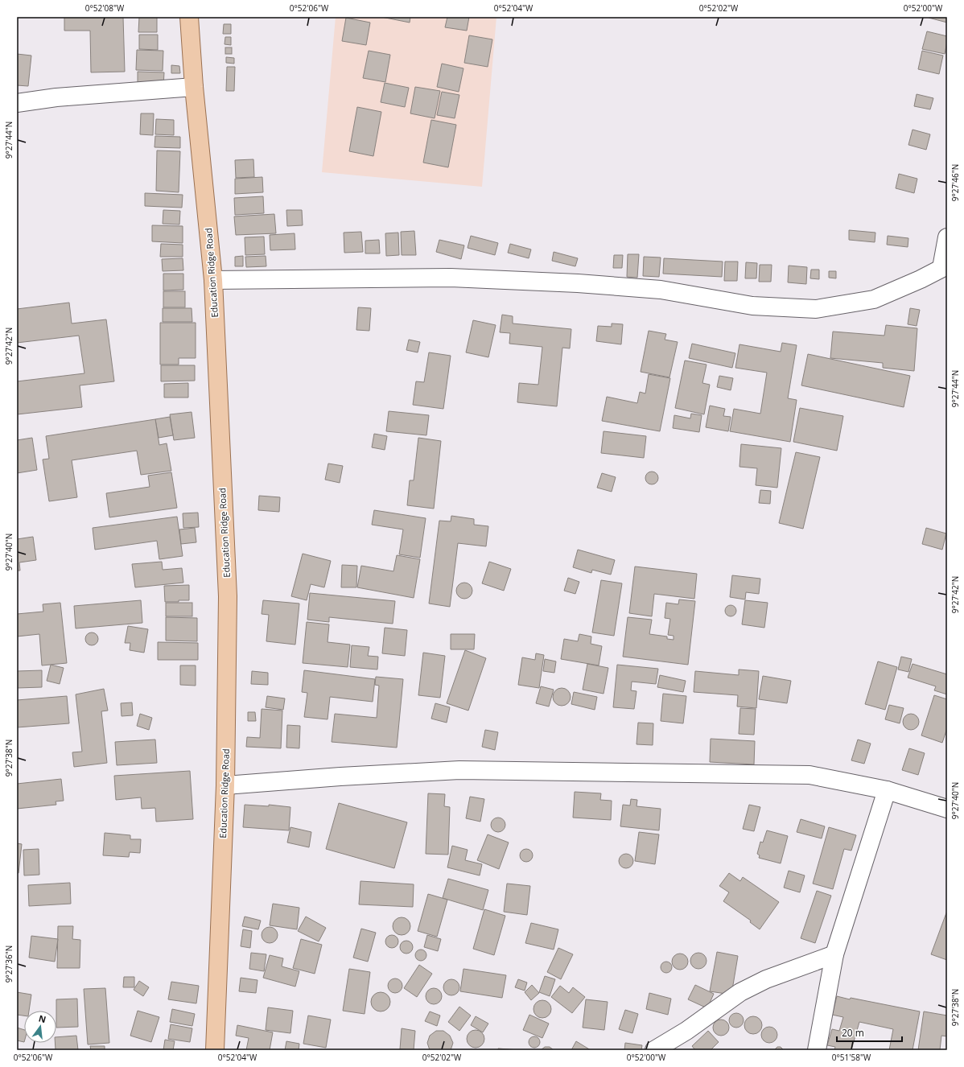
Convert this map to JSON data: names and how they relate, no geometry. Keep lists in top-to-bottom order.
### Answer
{
  "streets": {
    "main road": ["Education Ridge Road"]
  },
  "scale_bar": "20 m",
  "north": "top",
  "coordinates": [
    "0°52'08\"W",
    "0°52'06\"W",
    "0°52'04\"W",
    "0°52'02\"W",
    "0°52'00\"W",
    "9°27'44\"N",
    "9°27'46\"N",
    "9°27'42\"N",
    "9°27'40\"N",
    "9°27'38\"N",
    "9°27'36\"N",
    "0°51'58\"W"
  ]
}
